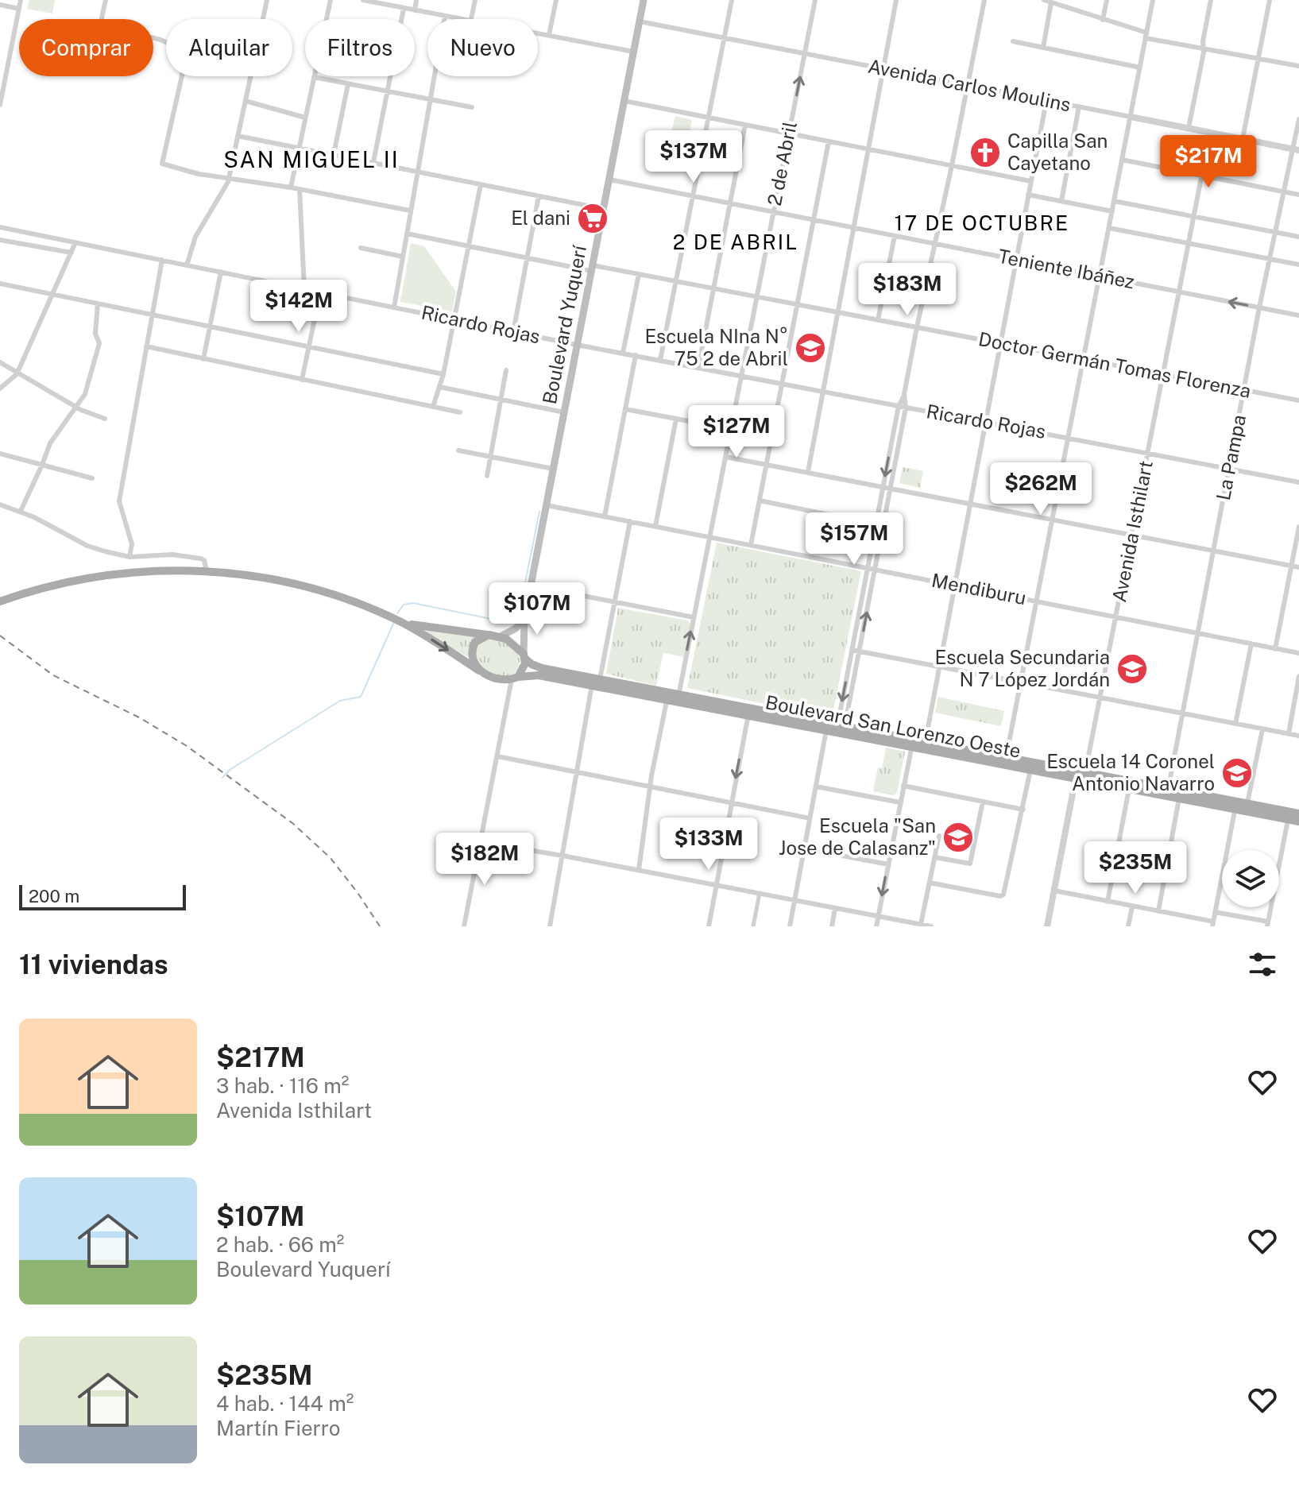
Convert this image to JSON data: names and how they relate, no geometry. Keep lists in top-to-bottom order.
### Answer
{
  "streets": {
    "main road": ["Boulevard Yuquerí", "Boulevard San Lorenzo Oeste"],
    "street": [
      "Avenida Carlos Moulins",
      "2 de Abril",
      "Teniente Ibáñez",
      "Ricardo Rojas",
      "Doctor Germán Tomas Florenza",
      "La Pampa",
      "Avenida Isthilart",
      "Mendiburu"
    ]
  },
  "crossings": [
    ["Avenida Carlos Moulins", "2 de Abril"],
    ["Avenida Carlos Moulins", "Boulevard Yuquerí"],
    ["Avenida Carlos Moulins", "La Pampa"],
    ["Avenida Carlos Moulins", "Avenida Isthilart"],
    ["2 de Abril", "Teniente Ibáñez"],
    ["2 de Abril", "Ricardo Rojas"],
    ["2 de Abril", "Doctor Germán Tomas Florenza"],
    ["2 de Abril", "Mendiburu"],
    ["2 de Abril", "Boulevard San Lorenzo Oeste"],
    ["Teniente Ibáñez", "Boulevard Yuquerí"],
    ["Teniente Ibáñez", "La Pampa"],
    ["Teniente Ibáñez", "Avenida Isthilart"],
    ["Ricardo Rojas", "Boulevard Yuquerí"],
    ["Ricardo Rojas", "La Pampa"],
    ["Ricardo Rojas", "Avenida Isthilart"],
    ["Boulevard Yuquerí", "Doctor Germán Tomas Florenza"],
    ["Boulevard Yuquerí", "Mendiburu"],
    ["Boulevard Yuquerí", "Boulevard San Lorenzo Oeste"],
    ["Doctor Germán Tomas Florenza", "La Pampa"],
    ["Doctor Germán Tomas Florenza", "Avenida Isthilart"],
    ["La Pampa", "Mendiburu"],
    ["La Pampa", "Boulevard San Lorenzo Oeste"],
    ["Avenida Isthilart", "Mendiburu"],
    ["Avenida Isthilart", "Boulevard San Lorenzo Oeste"]
  ],
  "districts": ["SAN MIGUEL II", "17 DE OCTUBRE", "2 DE ABRIL"],
  "places": {
    "church": ["Capilla San Cayetano"],
    "supermarket": ["El dani"],
    "school or university": [
      "Escuela NIna N° 75 2 de Abril",
      "Escuela Secundaria N 7 López Jordán",
      "Escuela 14 Coronel Antonio Navarro",
      "Escuela \"San Jose de Calasanz\""
    ]
  },
  "scale_bar": "200 m",
  "page": {
    "chip": [
      "Comprar",
      "Alquilar",
      "Filtros",
      "Nuevo"
    ],
    "price": [
      "$137M",
      "$217M",
      "$183M",
      "$142M",
      "$127M",
      "$262M",
      "$157M",
      "$107M",
      "$133M",
      "$182M",
      "$235M"
    ],
    "scale": "200 m",
    "heading": "11 viviendas",
    "list": [
      {
        "name": "$217M",
        "note": "3 hab. · 116 m² · Avenida Isthilart"
      },
      {
        "name": "$107M",
        "note": "2 hab. · 66 m² · Boulevard Yuquerí"
      },
      {
        "name": "$235M",
        "note": "4 hab. · 144 m² · Martín Fierro"
      }
    ]
  }
}
